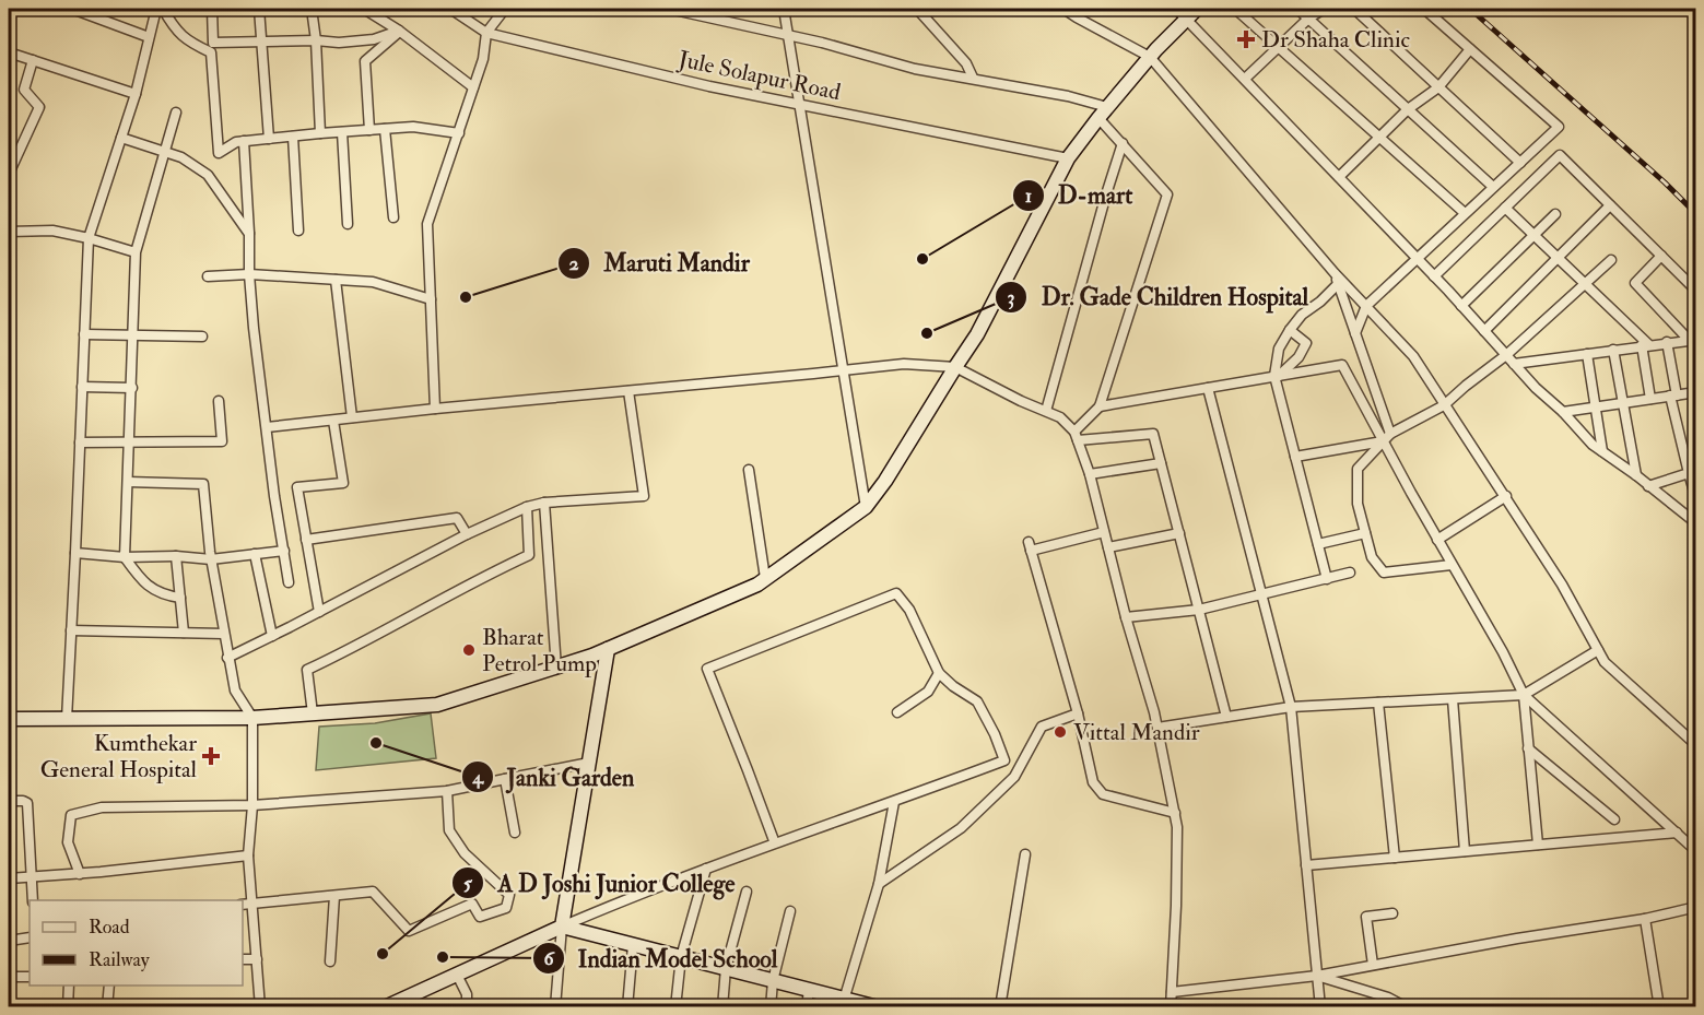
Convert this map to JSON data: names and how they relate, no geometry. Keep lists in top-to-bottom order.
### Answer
{
  "streets": {
    "street": ["Jule Solapur Road"]
  },
  "places": {
    "health": ["Dr Shaha Clinic", "Kumthekar General Hospital"],
    "other": [
      "D-mart",
      "Maruti Mandir",
      "Dr. Gade Children Hospital",
      "Bharat Petrol Pump",
      "Vittal Mandir",
      "Janki Garden",
      "A D Joshi Junior College",
      "Indian Model School"
    ]
  },
  "legend": ["Road", "Railway"]
}
